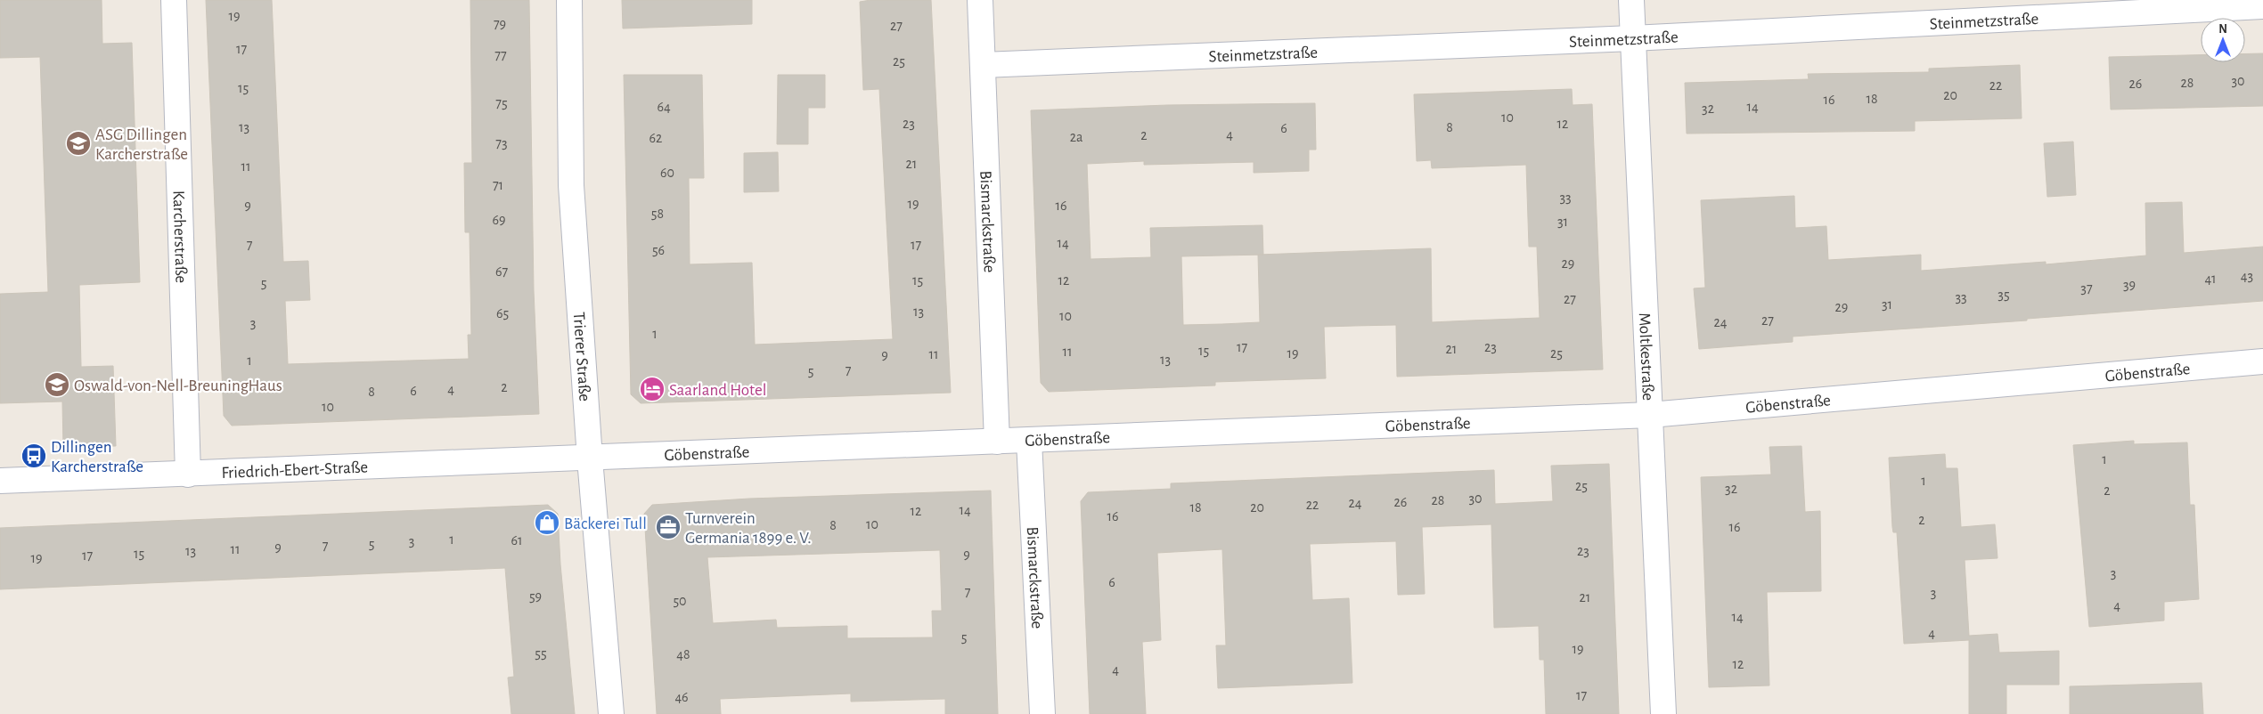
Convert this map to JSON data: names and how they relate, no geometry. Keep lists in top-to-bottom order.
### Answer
{
  "streets": {
    "street": [
      "Steinmetzstraße",
      "Bismarckstraße",
      "Karcherstraße",
      "Trierer Straße",
      "Moltkestraße",
      "Göbenstraße",
      "Friedrich-Ebert-Straße"
    ]
  },
  "crossings": [
    ["Steinmetzstraße", "Bismarckstraße"],
    ["Steinmetzstraße", "Moltkestraße"],
    ["Bismarckstraße", "Göbenstraße"],
    ["Karcherstraße", "Friedrich-Ebert-Straße"],
    ["Trierer Straße", "Göbenstraße"],
    ["Trierer Straße", "Friedrich-Ebert-Straße"],
    ["Moltkestraße", "Göbenstraße"],
    ["Göbenstraße", "Friedrich-Ebert-Straße"]
  ],
  "places": {
    "school or university": ["ASG Dillingen Karcherstraße", "Oswald-von-Nell-BreuningHaus"],
    "hotel": ["Saarland Hotel"],
    "bus stop": ["Dillingen Karcherstraße"],
    "shop": ["Bäckerei Tull"],
    "office": ["Turnverein Germania 1899 e. V."]
  },
  "house_numbers": [
    "19",
    "79",
    "27",
    "17",
    "77",
    "25",
    "30",
    "28",
    "26",
    "22",
    "15",
    "20",
    "18",
    "16",
    "75",
    "64",
    "14",
    "32",
    "10",
    "23",
    "12",
    "13",
    "8",
    "6",
    "4",
    "2",
    "2a",
    "62",
    "73",
    "21",
    "11",
    "60",
    "71",
    "33",
    "19",
    "9",
    "16",
    "58",
    "69",
    "31",
    "14",
    "7",
    "17",
    "56",
    "29",
    "67",
    "43",
    "41",
    "15",
    "12",
    "5",
    "39",
    "37",
    "35",
    "33",
    "27",
    "31",
    "29",
    "13",
    "65",
    "10",
    "27",
    "24",
    "3",
    "1",
    "17",
    "23",
    "21",
    "15",
    "11",
    "19",
    "25",
    "11",
    "9",
    "13",
    "1",
    "7",
    "5",
    "2",
    "4",
    "6",
    "8",
    "10",
    "1",
    "1",
    "25",
    "32",
    "2",
    "30",
    "28",
    "26",
    "24",
    "22",
    "18",
    "20",
    "14",
    "12",
    "16",
    "2",
    "10",
    "8",
    "16",
    "1",
    "61",
    "3",
    "5",
    "7",
    "9",
    "11",
    "13",
    "23",
    "15",
    "9",
    "17",
    "19",
    "3",
    "6",
    "7",
    "3",
    "59",
    "21",
    "50",
    "4",
    "14",
    "4",
    "5",
    "19",
    "55",
    "48",
    "12",
    "4",
    "17",
    "46"
  ],
  "north": "top"
}
